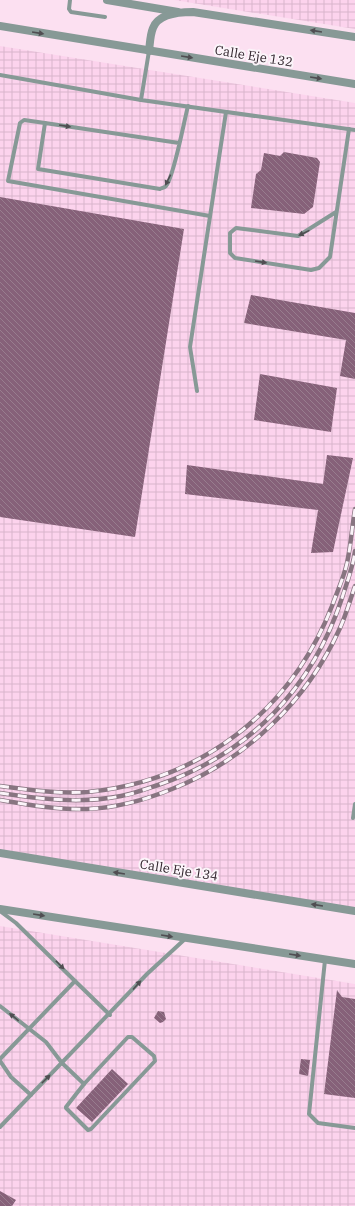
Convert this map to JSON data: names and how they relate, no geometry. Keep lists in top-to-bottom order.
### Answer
{
  "streets": {
    "street": ["Calle Eje 132", "Calle Eje 134"]
  }
}
